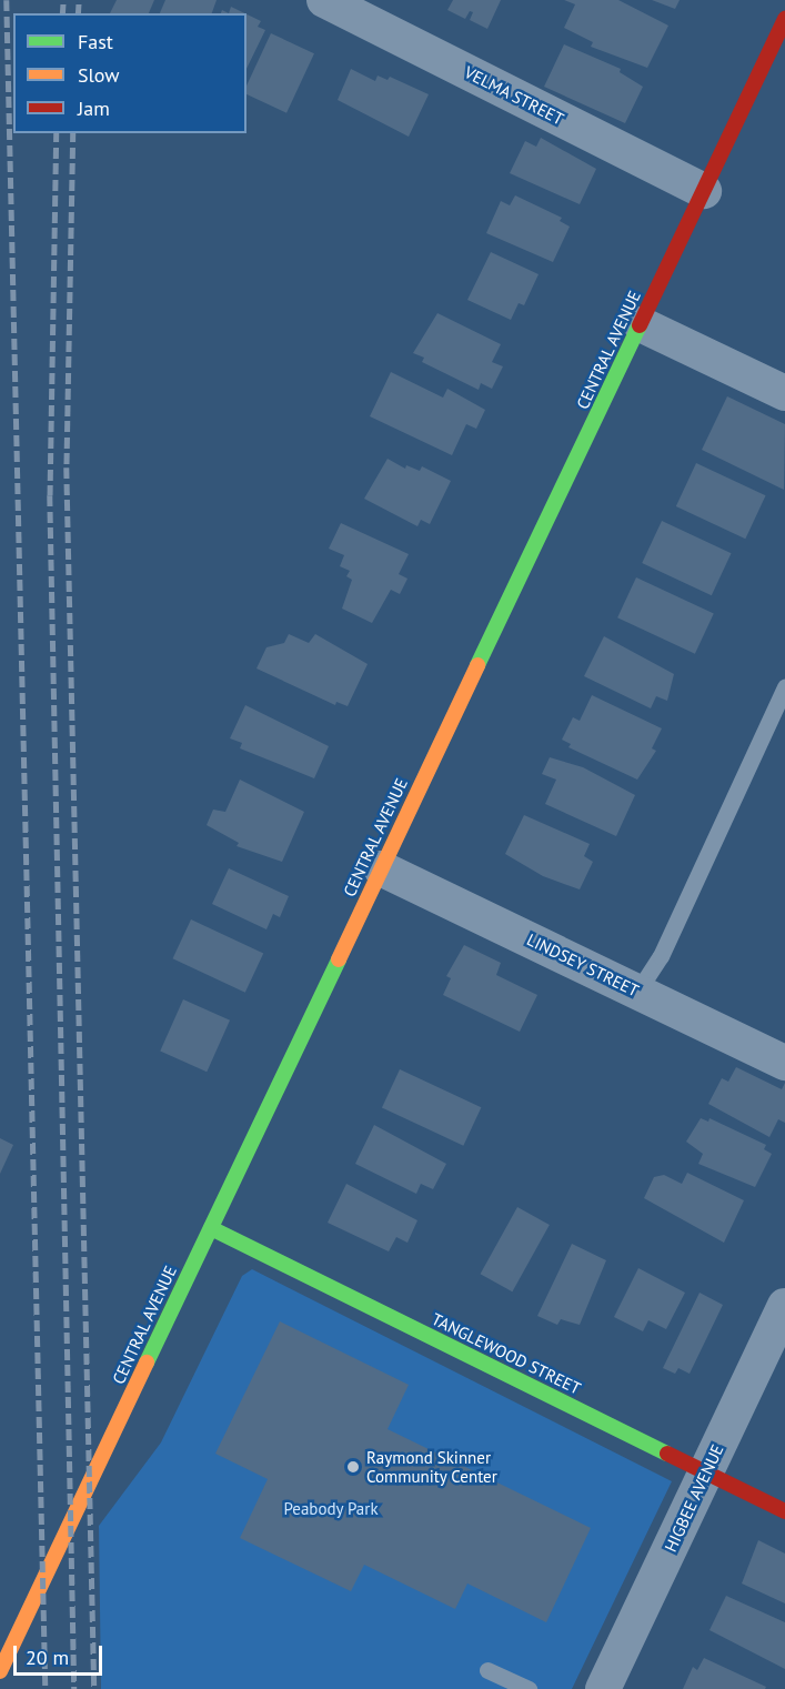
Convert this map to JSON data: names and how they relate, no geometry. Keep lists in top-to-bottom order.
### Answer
{
  "streets": {
    "main road": ["CENTRAL AVENUE", "TANGLEWOOD STREET"],
    "street": ["VELMA STREET", "LINDSEY STREET", "HIGBEE AVENUE"]
  },
  "crossings": [
    ["VELMA STREET", "CENTRAL AVENUE"],
    ["CENTRAL AVENUE", "LINDSEY STREET"],
    ["CENTRAL AVENUE", "TANGLEWOOD STREET"],
    ["TANGLEWOOD STREET", "HIGBEE AVENUE"]
  ],
  "parks": ["Peabody Park"],
  "places": ["Raymond Skinner Community Center"],
  "legend": ["Fast", "Slow", "Jam"],
  "scale_bar": "20 m"
}
